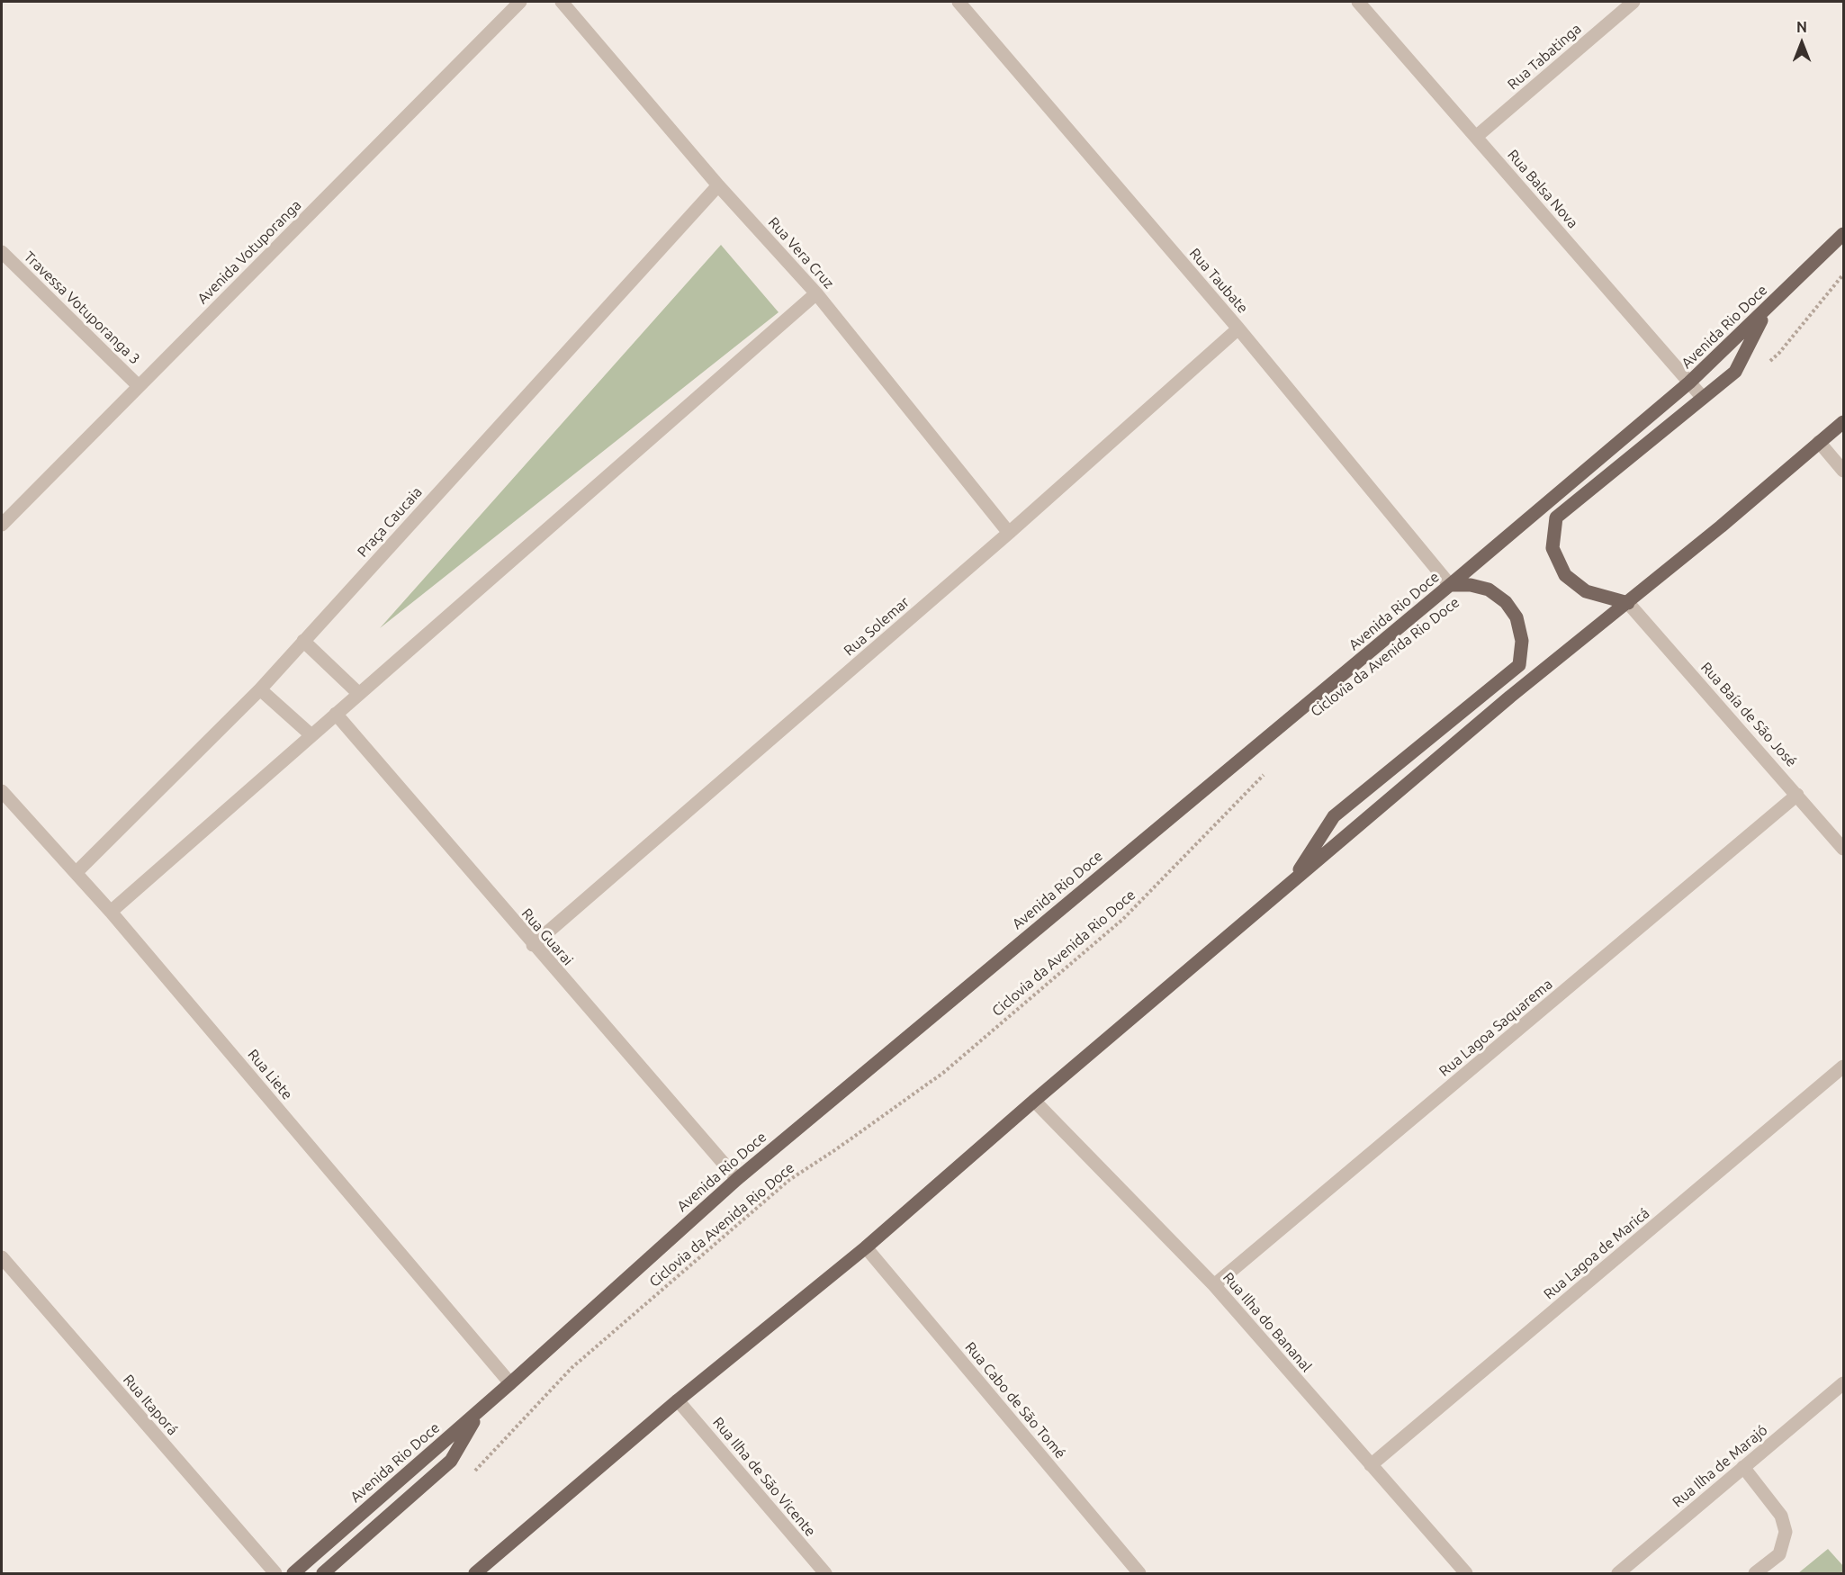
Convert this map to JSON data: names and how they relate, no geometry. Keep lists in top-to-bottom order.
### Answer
{
  "streets": {
    "main road": ["Avenida Rio Doce"],
    "street": [
      "Rua Tabatinga",
      "Rua Balsa Nova",
      "Avenida Votuporanga",
      "Rua Vera Cruz",
      "Rua Taubate",
      "Travessa Votuporanga 3",
      "Praça Caucaia",
      "Rua Solemar",
      "Rua Baía de São José",
      "Rua Guarai",
      "Rua Lagoa Saquarema",
      "Rua Liete",
      "Rua Lagoa de Maricá",
      "Rua Ilha do Bananal",
      "Rua Cabo de São Tomé",
      "Rua Itaporá",
      "Rua Ilha de Marajó",
      "Rua Ilha de São Vicente"
    ],
    "path": ["Ciclovia da Avenida Rio Doce"]
  },
  "crossings": [
    ["Rua Tabatinga", "Rua Balsa Nova"],
    ["Rua Balsa Nova", "Avenida Rio Doce"],
    ["Avenida Votuporanga", "Travessa Votuporanga 3"],
    ["Rua Vera Cruz", "Praça Caucaia"],
    ["Rua Vera Cruz", "Rua Solemar"],
    ["Rua Taubate", "Avenida Rio Doce"],
    ["Rua Taubate", "Rua Solemar"],
    ["Avenida Rio Doce", "Rua Guarai"],
    ["Avenida Rio Doce", "Rua Liete"],
    ["Praça Caucaia", "Rua Liete"],
    ["Rua Solemar", "Rua Guarai"],
    ["Rua Baía de São José", "Rua Lagoa Saquarema"],
    ["Rua Lagoa Saquarema", "Rua Ilha do Bananal"],
    ["Rua Lagoa de Maricá", "Rua Ilha do Bananal"]
  ],
  "north": "top"
}
